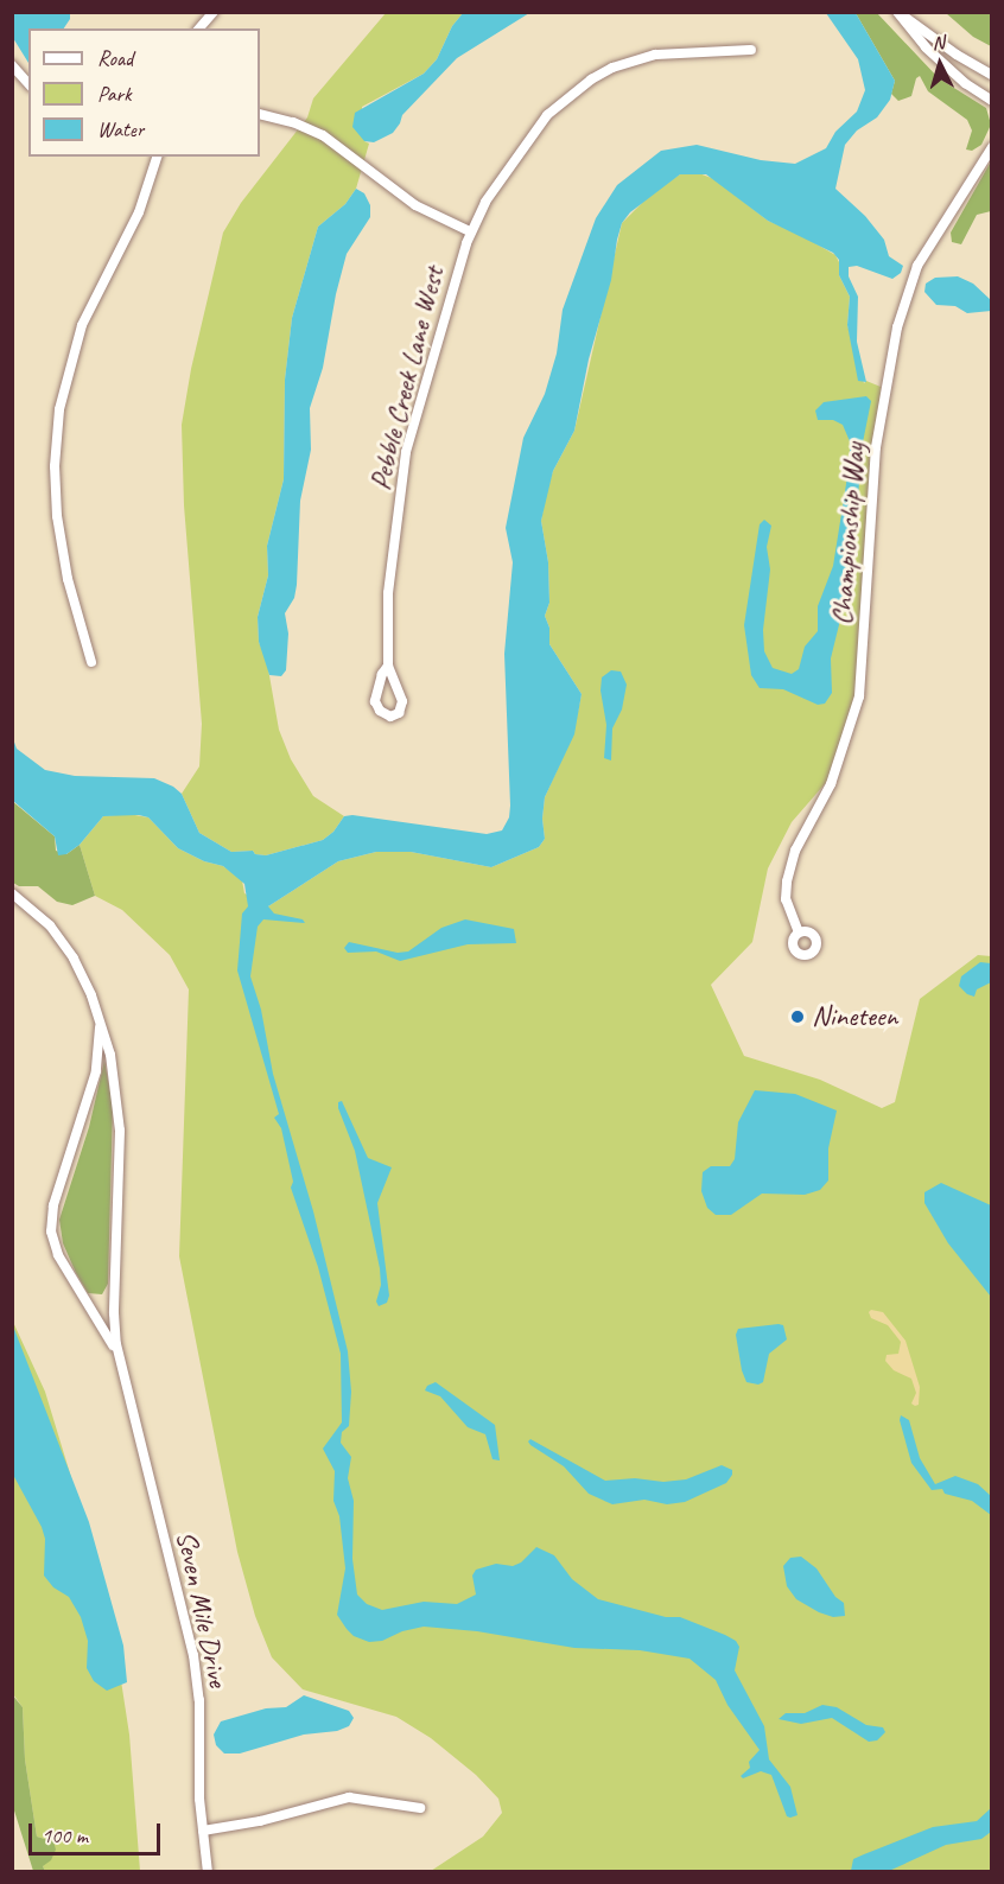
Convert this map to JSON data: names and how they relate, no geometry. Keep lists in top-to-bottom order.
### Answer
{
  "streets": {
    "street": ["Pebble Creek Lane West", "Championship Way", "Seven Mile Drive"]
  },
  "places": ["Nineteen"],
  "legend": ["Road", "Park", "Water"],
  "scale_bar": "100 m",
  "north": "top"
}
